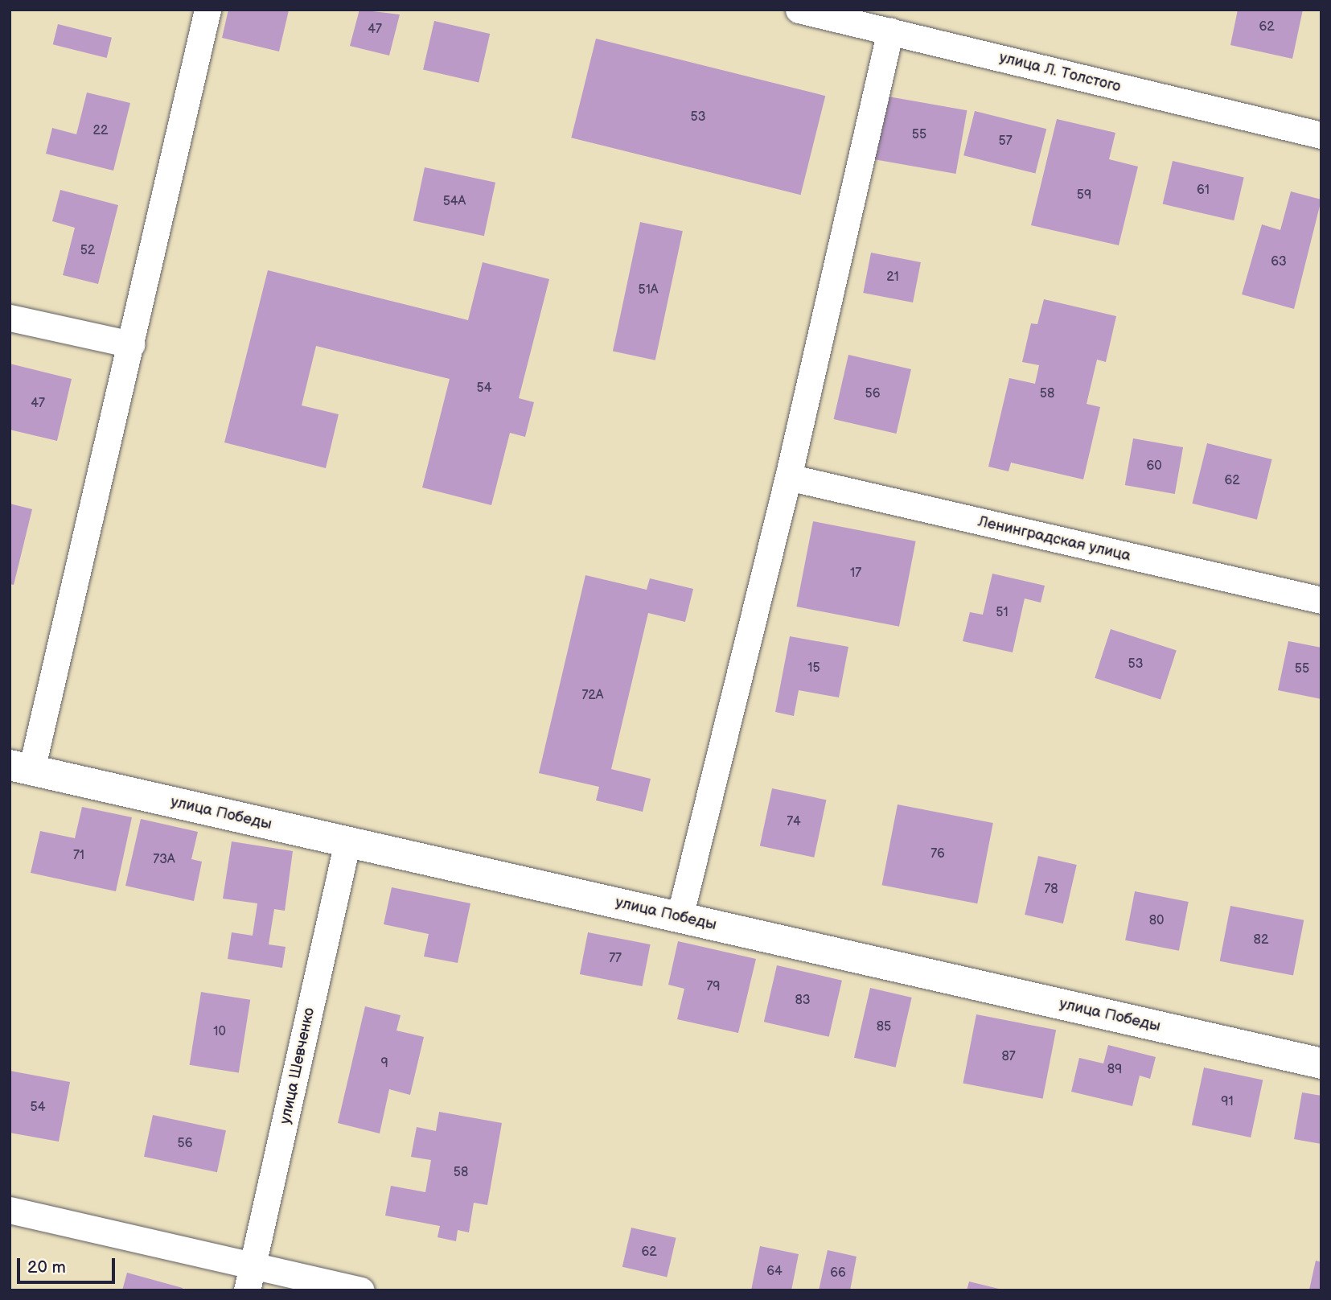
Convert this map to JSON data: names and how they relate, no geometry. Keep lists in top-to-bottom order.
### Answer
{
  "streets": {
    "street": [
      "улица Л. Толстого",
      "Ленинградская улица",
      "улица Победы",
      "улица Шевченко"
    ]
  },
  "crossings": [
    ["улица Победы", "улица Шевченко"]
  ],
  "house_numbers": [
    "62",
    "47",
    "53",
    "22",
    "55",
    "57",
    "61",
    "59",
    "54А",
    "52",
    "63",
    "21",
    "51А",
    "54",
    "56",
    "58",
    "47",
    "60",
    "62",
    "17",
    "51",
    "53",
    "15",
    "55",
    "72А",
    "74",
    "76",
    "71",
    "73А",
    "78",
    "80",
    "82",
    "77",
    "79",
    "83",
    "85",
    "10",
    "87",
    "9",
    "89",
    "91",
    "54",
    "56",
    "58",
    "62",
    "64",
    "66"
  ],
  "scale_bar": "20 m"
}
